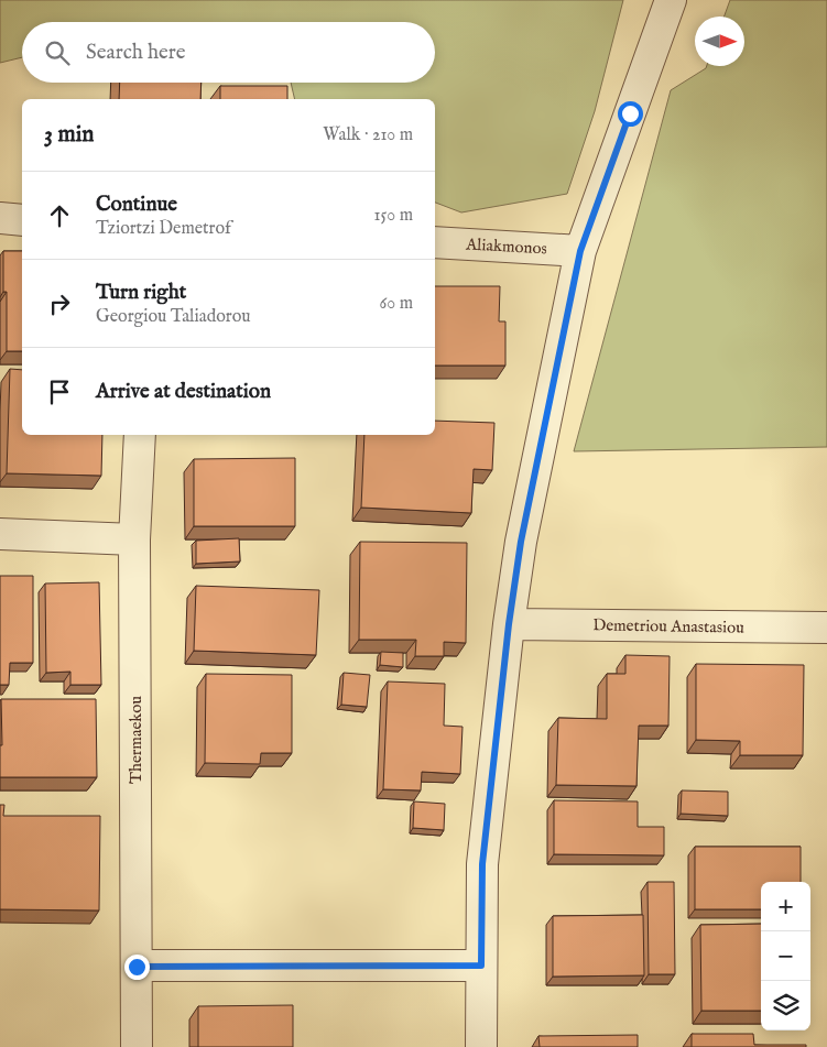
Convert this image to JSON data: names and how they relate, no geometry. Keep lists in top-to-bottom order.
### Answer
{
  "streets": {
    "street": ["Aliakmonos", "Demetriou Anastasiou", "Thermaekou"]
  },
  "north": "right",
  "page": {
    "search": "Search here",
    "heading": ["3 min", "Walk · 210 m"],
    "list": [
      ["Continue", "Tziortzi Demetrof", "150 m"],
      ["Turn right", "Georgiou Taliadorou", "60 m"],
      "Arrive at destination"
    ],
    "map_buttons": ["+", "−"]
  }
}
